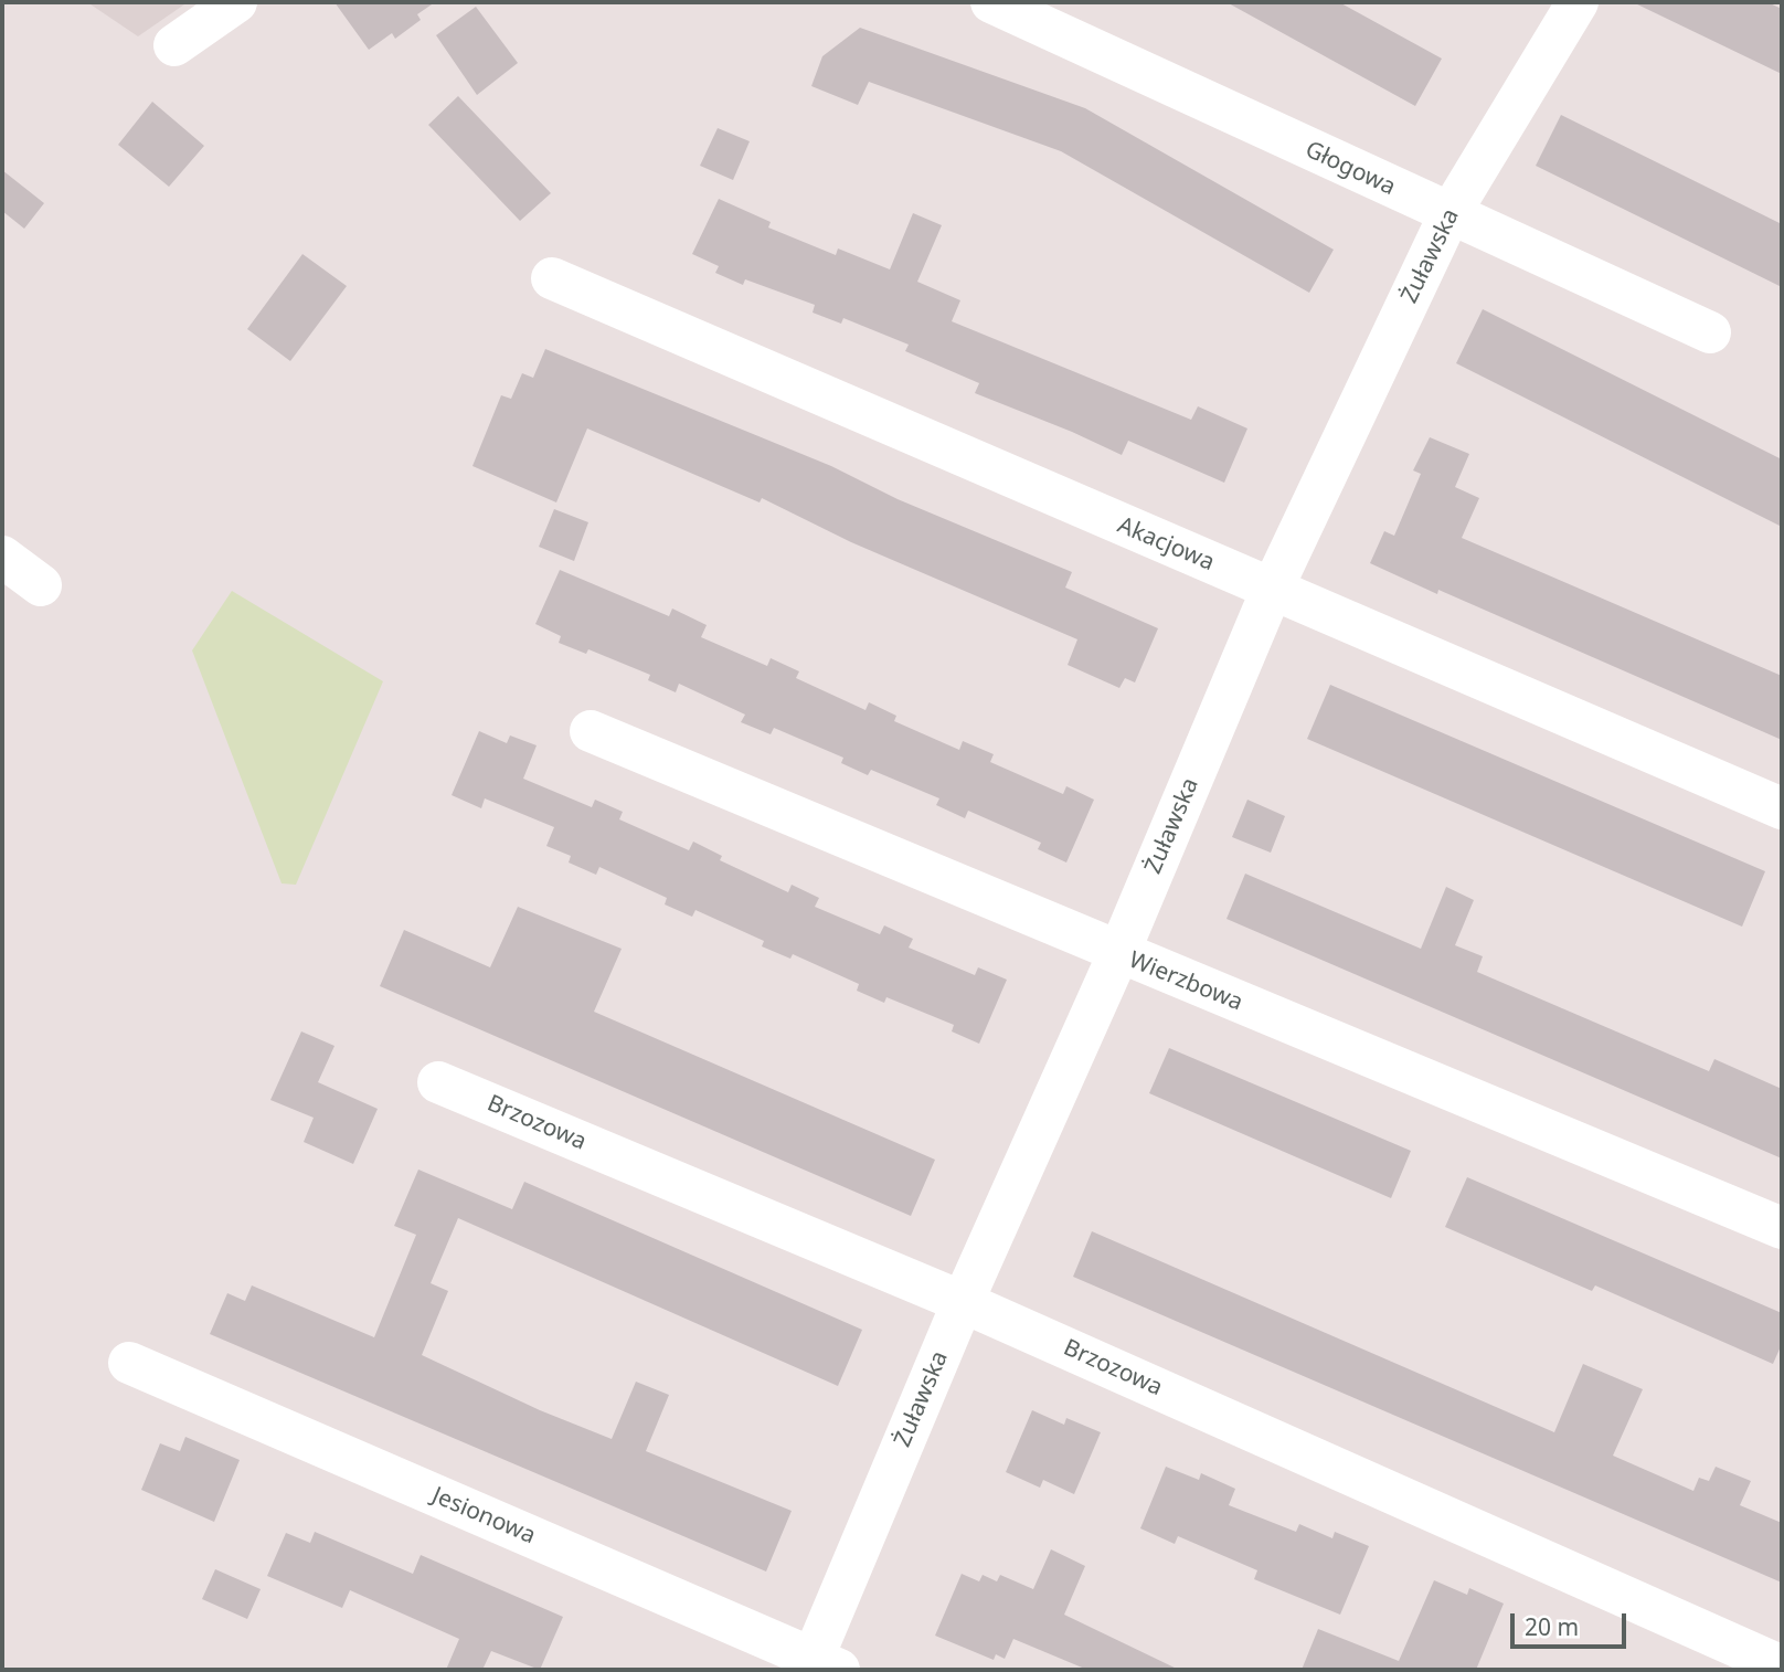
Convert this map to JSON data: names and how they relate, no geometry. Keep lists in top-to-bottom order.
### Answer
{
  "streets": {
    "street": [
      "Głogowa",
      "Żuławska",
      "Akacjowa",
      "Wierzbowa",
      "Brzozowa",
      "Jesionowa"
    ]
  },
  "crossings": [
    ["Głogowa", "Żuławska"],
    ["Żuławska", "Akacjowa"],
    ["Żuławska", "Wierzbowa"],
    ["Żuławska", "Brzozowa"],
    ["Żuławska", "Jesionowa"]
  ],
  "scale_bar": "20 m"
}
